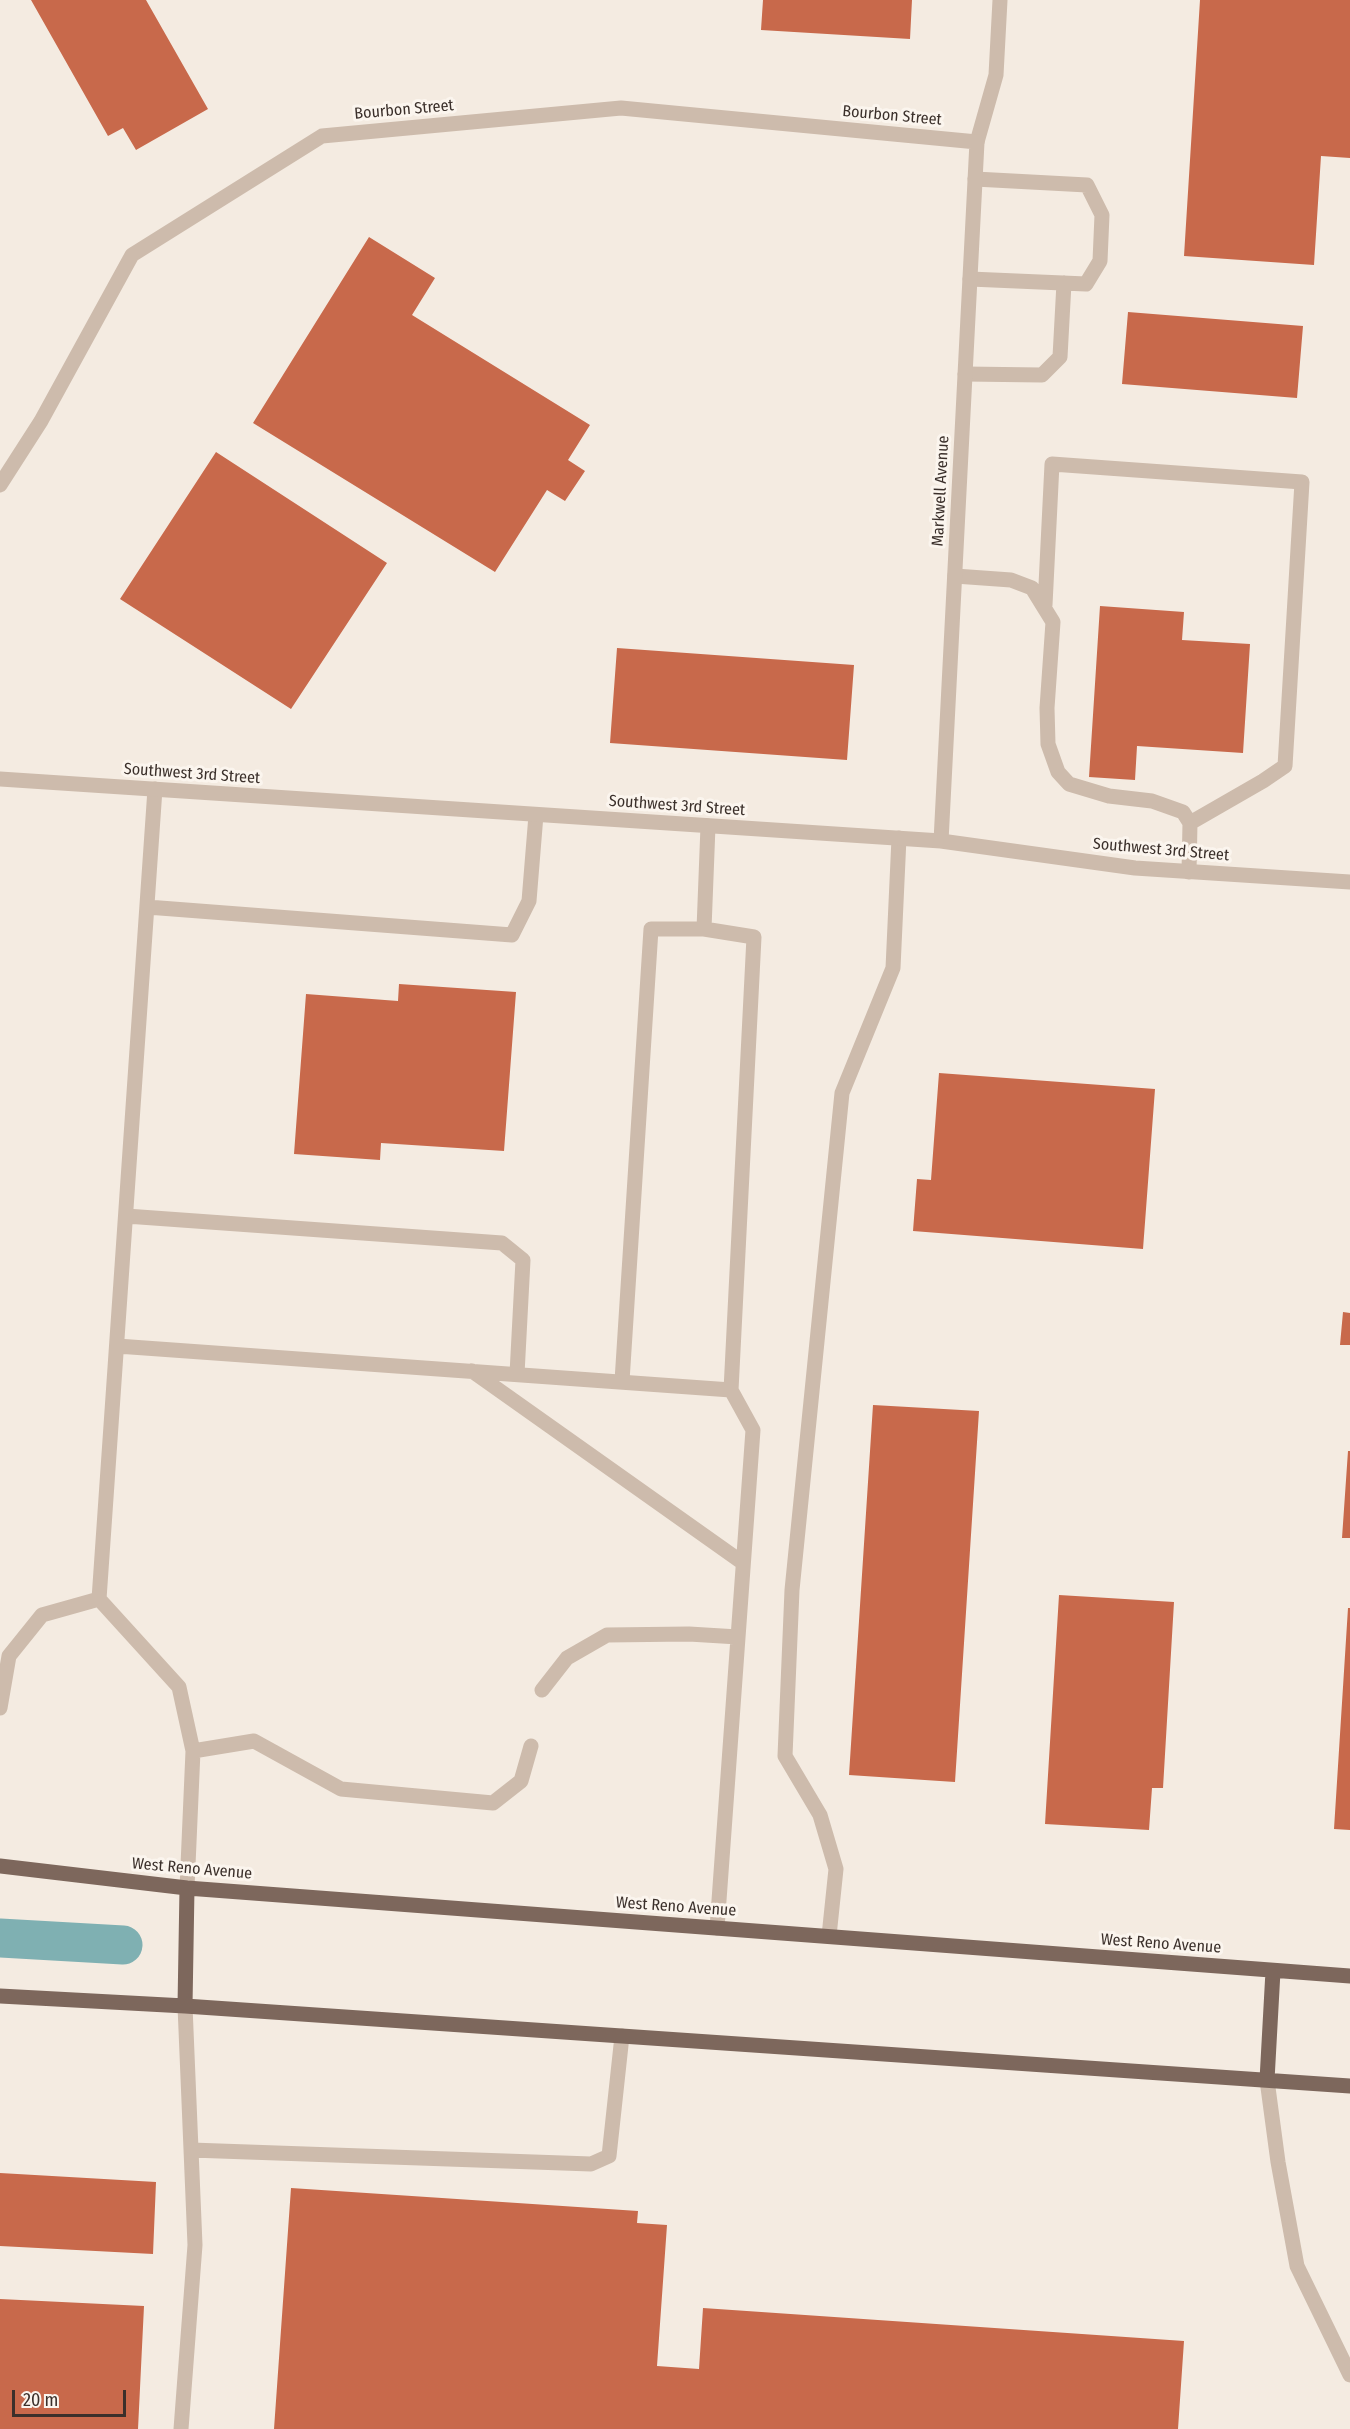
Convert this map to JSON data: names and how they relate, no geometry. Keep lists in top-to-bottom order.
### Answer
{
  "streets": {
    "main road": ["West Reno Avenue"],
    "street": ["Bourbon Street", "Markwell Avenue", "Southwest 3rd Street"]
  },
  "crossings": [
    ["Bourbon Street", "Markwell Avenue"],
    ["Markwell Avenue", "Southwest 3rd Street"]
  ],
  "scale_bar": "20 m"
}
